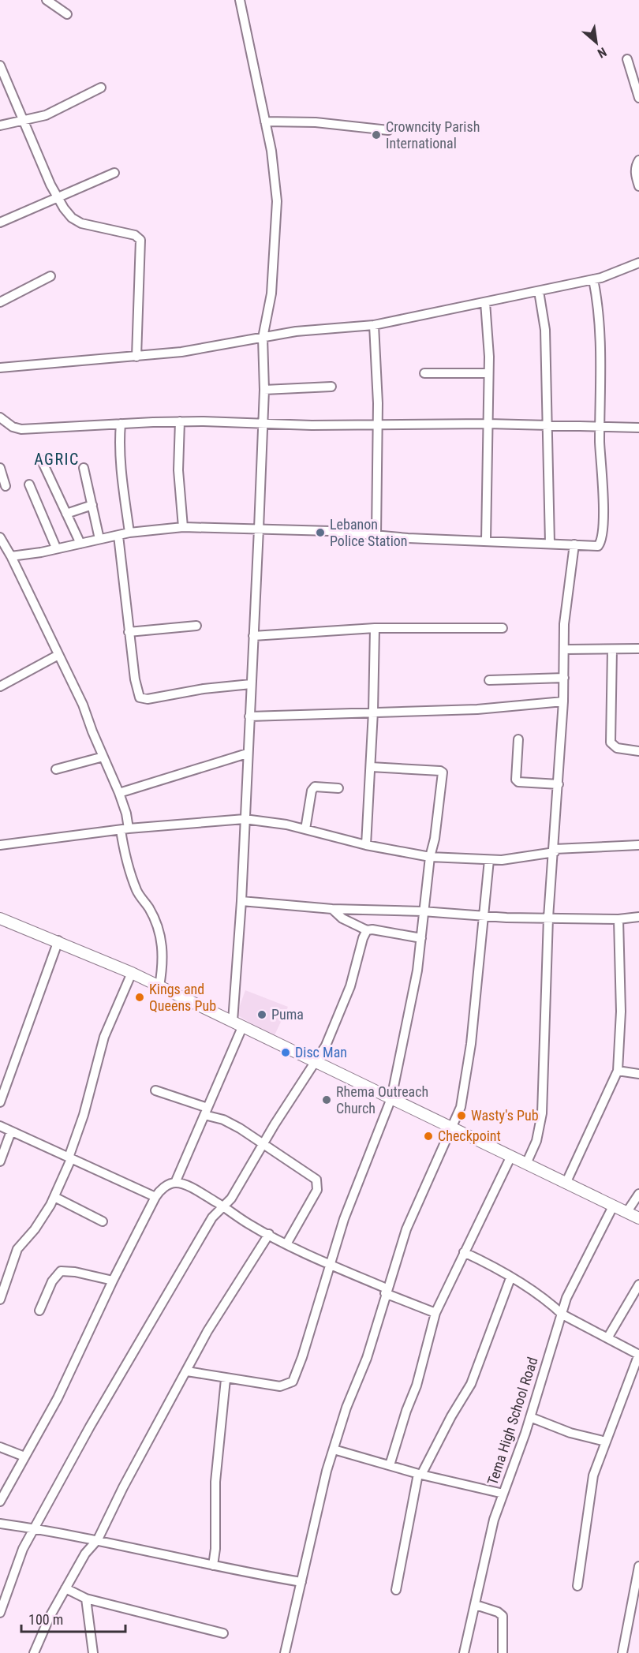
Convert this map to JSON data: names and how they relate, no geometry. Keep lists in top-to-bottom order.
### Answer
{
  "streets": {
    "street": ["Tema High School Road"]
  },
  "districts": ["AGRIC"],
  "places": [
    "Crowncity Parish International",
    "Lebanon Police Station",
    "Kings and Queens Pub",
    "Puma",
    "Disc Man",
    "Rhema Outreach Church",
    "Wasty's Pub",
    "Checkpoint"
  ],
  "scale_bar": "100 m",
  "north": "bottom right"
}
